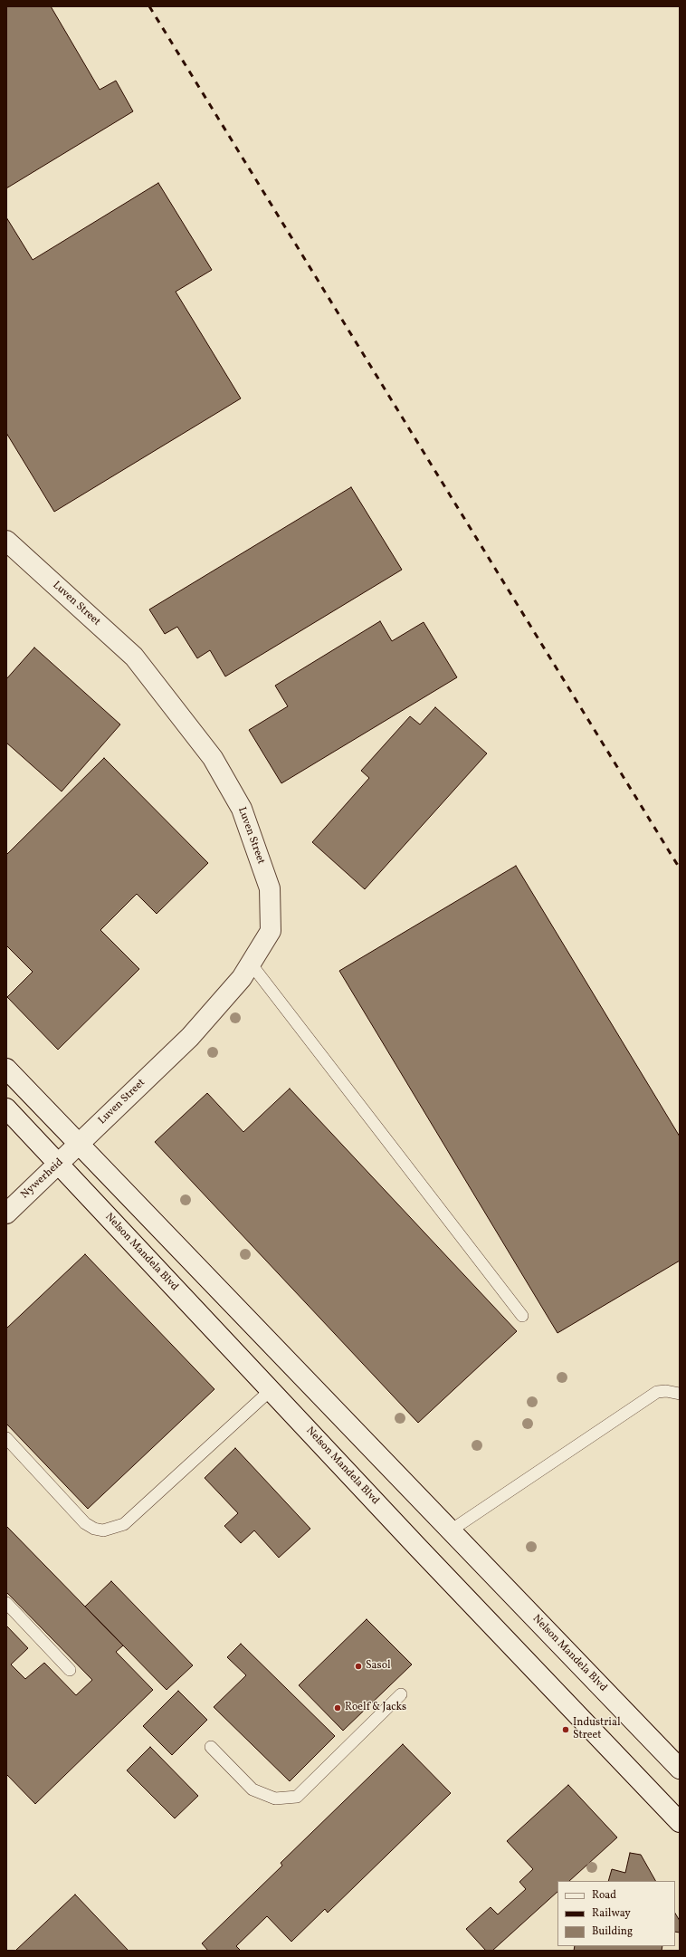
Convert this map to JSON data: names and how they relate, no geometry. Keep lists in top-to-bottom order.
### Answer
{
  "streets": {
    "street": ["Luven Street", "Nywerheid", "Nelson Mandela Blvd"]
  },
  "crossings": [
    ["Luven Street", "Nywerheid"],
    ["Luven Street", "Nelson Mandela Blvd"],
    ["Nywerheid", "Nelson Mandela Blvd"]
  ],
  "places": ["Sasol", "Roelf & Jacks", "Industrial Street"],
  "legend": ["Road", "Railway", "Building"]
}
